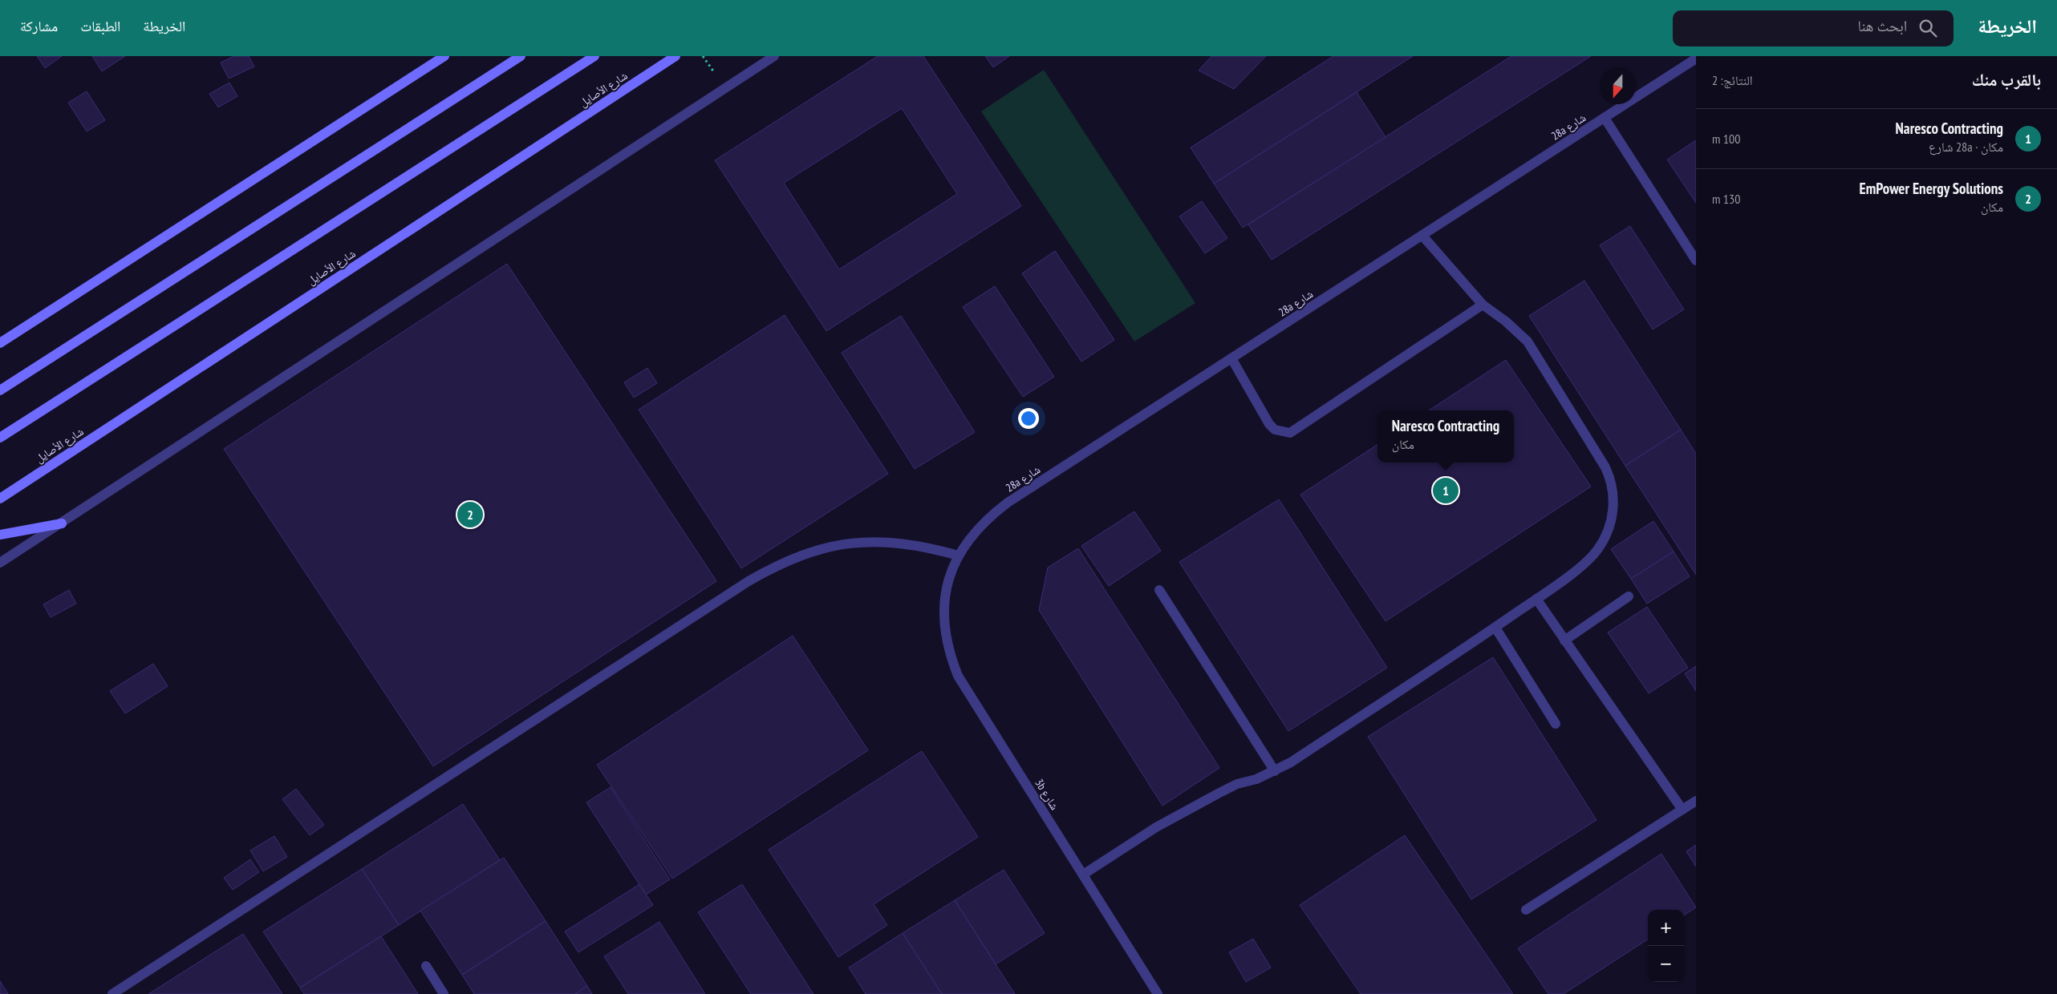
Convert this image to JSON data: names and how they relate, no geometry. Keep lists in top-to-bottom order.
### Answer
{
  "streets": {
    "street": ["شارع الأصايل", "28a شارع", "3b شارع"]
  },
  "crossings": [
    ["28a شارع", "3b شارع"]
  ],
  "north": "bottom",
  "page": {
    "header": "الخريطة",
    "search": "ابحث هنا",
    "nav": ["الخريطة", "الطبقات", "مشاركة"],
    "heading": ["بالقرب منك", "النتائج: 2"],
    "list": [
      {
        "mark": "1",
        "name": "Naresco Contracting",
        "note": "مكان · 28a شارع",
        "value": "100 m"
      },
      {
        "mark": "2",
        "name": "EmPower Energy Solutions",
        "note": "مكان",
        "value": "130 m"
      }
    ],
    "popup": ["Naresco Contracting", "مكان"],
    "pins": ["1", "2"],
    "map_buttons": ["+", "−"]
  }
}
